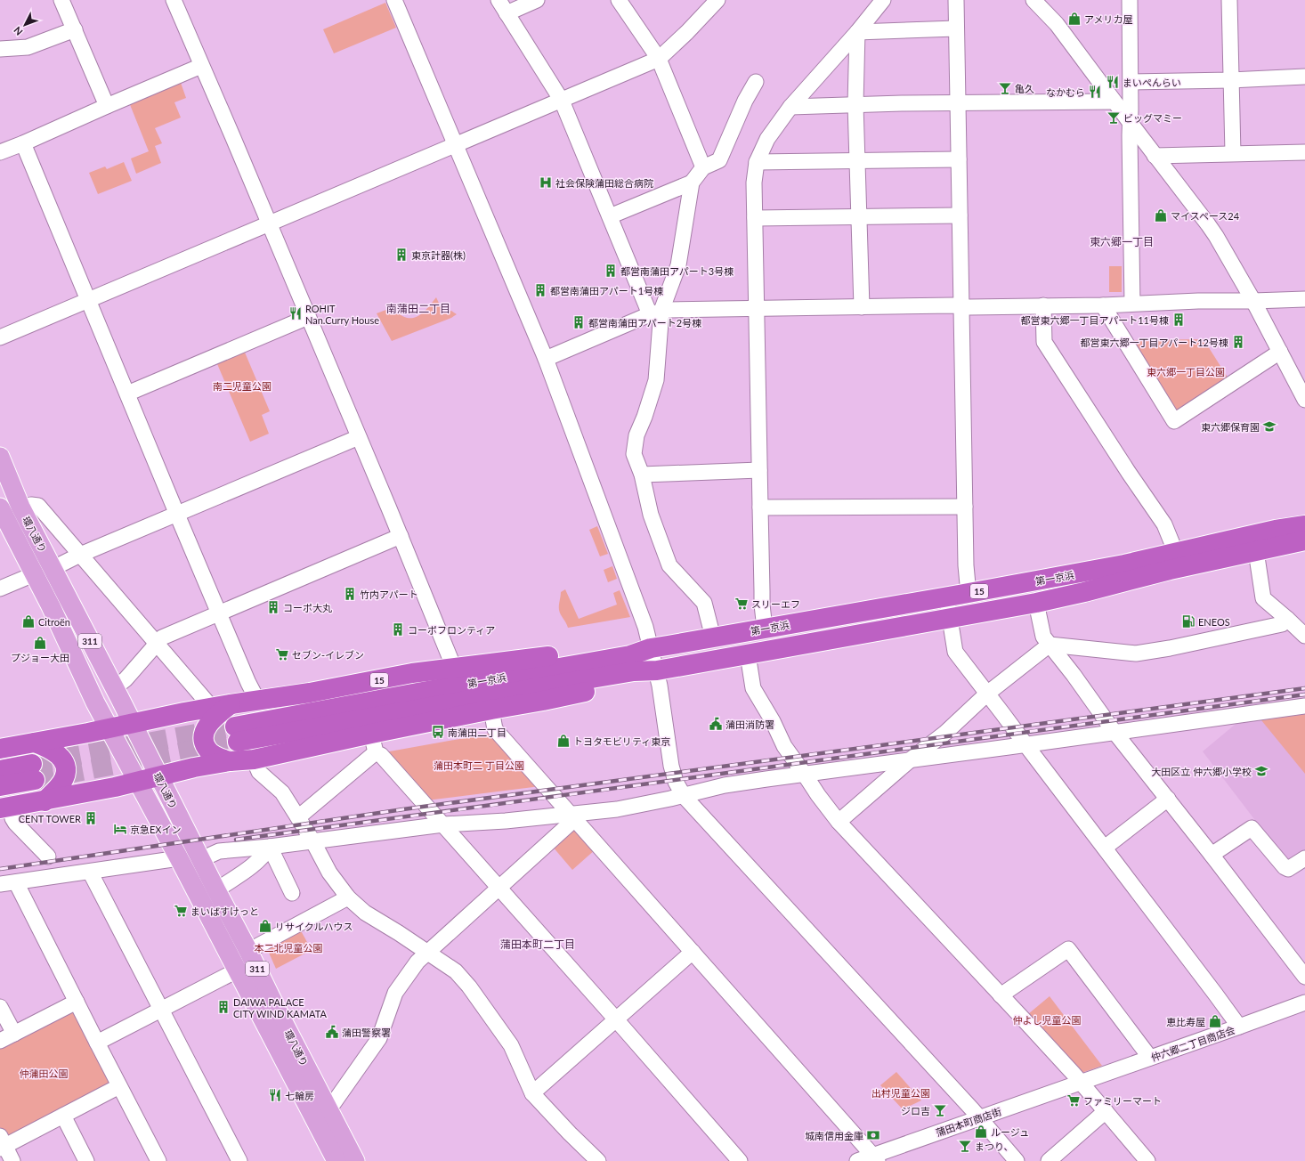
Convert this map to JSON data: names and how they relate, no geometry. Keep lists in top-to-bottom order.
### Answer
{
  "streets": {
    "highway": ["第一京浜", "15"],
    "main road": ["環八通り", "311"],
    "street": ["仲六郷二丁目商店会", "蒲田本町商店街"]
  },
  "crossings": [
    ["環八通り", "15"],
    ["第一京浜", "15"],
    ["仲六郷二丁目商店会", "蒲田本町商店街"]
  ],
  "districts": ["東六郷一丁目", "南蒲田二丁目", "蒲田本町二丁目"],
  "parks": [
    "東六郷一丁目公園",
    "南二児童公園",
    "蒲田本町二 丁目公園",
    "本二北児童公園",
    "仲よし児童公園",
    "仲蒲田公園",
    "出村児童公園"
  ],
  "places": {
    "shop": [
      "アメリカ屋",
      "マイスペース24",
      "Citroën",
      "プジョー大田",
      "トヨタモビリティ東京",
      "リサイクルハウス",
      "恵比寿屋",
      "ルージュ"
    ],
    "restaurant": [
      "まいぺんらい",
      "なかむら",
      "ROHIT Nan.Curry House",
      "七輪房"
    ],
    "bar": [
      "亀久",
      "ビッグマミー",
      "ジロ吉",
      "まつり、"
    ],
    "hospital": ["社会保険蒲田総合病院"],
    "building": [
      "東京計器(株)",
      "都営南蒲田アパート3号棟",
      "都営南蒲田アパート1号棟",
      "都営東六郷一丁目アパート11号棟",
      "都営南蒲田アパート2号棟",
      "都営東六郷一丁目アパート12号棟",
      "竹内アパート",
      "コーポ大丸",
      "コーポフロンティア",
      "CENT TOWER",
      "DAIWA PALACE CITY WIND KAMATA"
    ],
    "school or university": ["東六郷保育園", "大田区立 仲六郷小学校"],
    "supermarket": [
      "スリーエフ",
      "セブン-イレブン",
      "まいばすけっと",
      "ファミリーマート"
    ],
    "fuel station": ["ENEOS"],
    "public building": ["蒲田消防署", "蒲田警察署"],
    "bus stop": ["南蒲田二丁目"],
    "hotel": ["京急EXイン"],
    "bank": ["城南信用金庫"]
  },
  "north": "bottom left"
}
